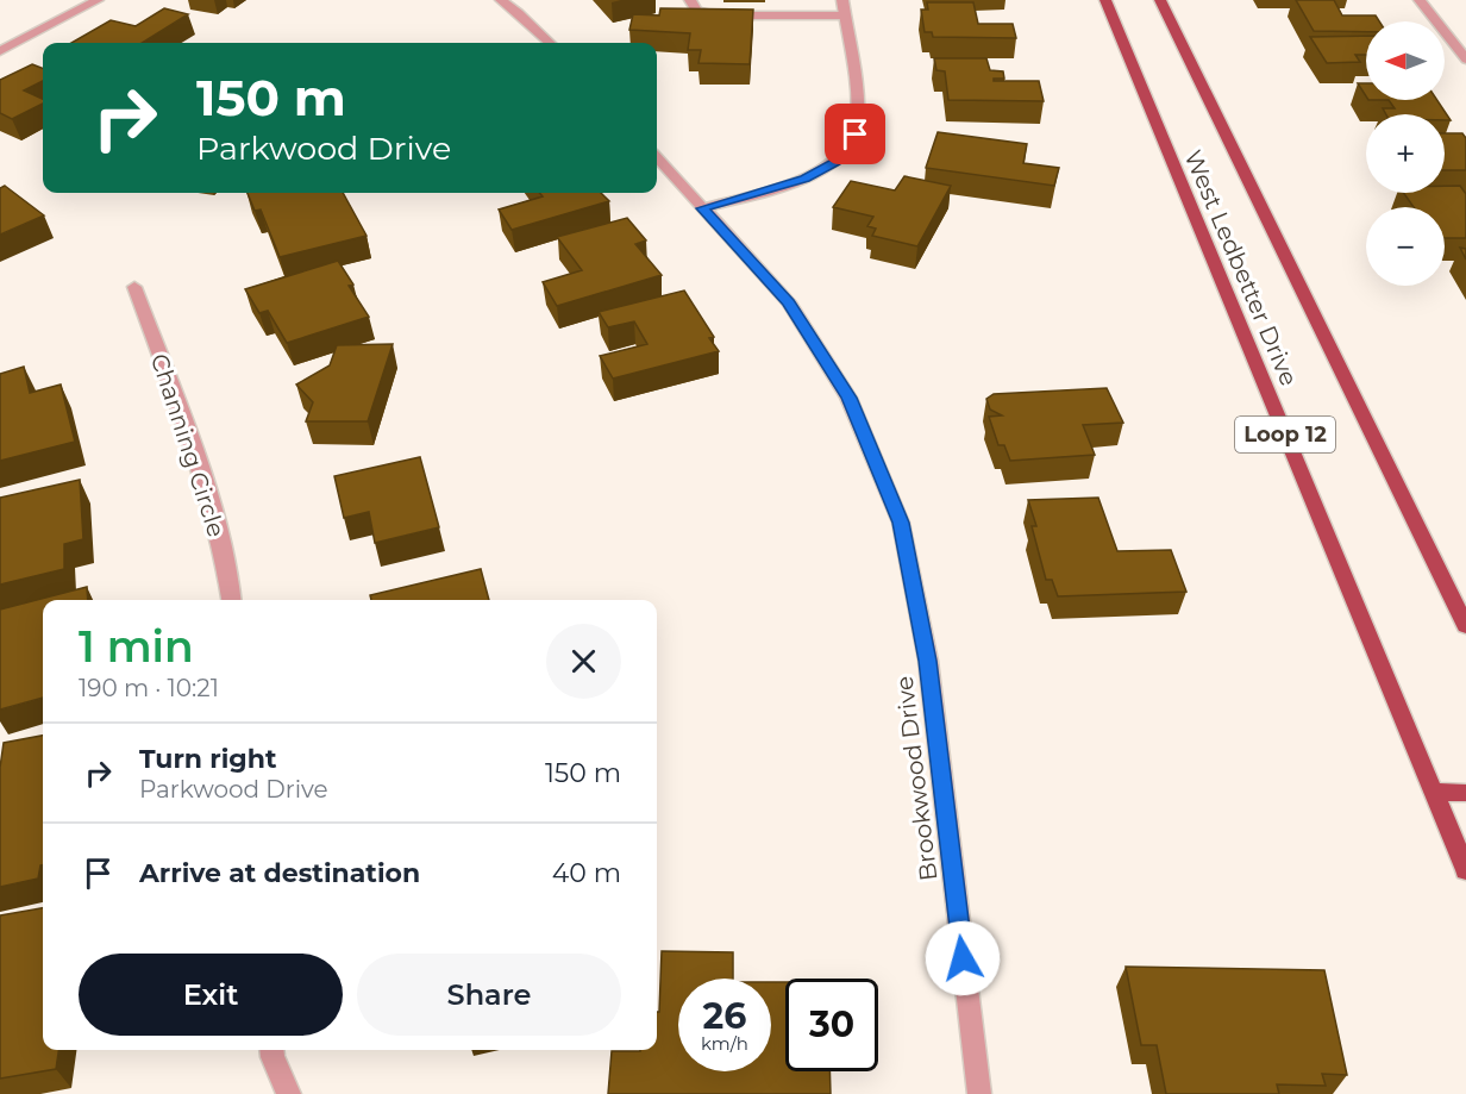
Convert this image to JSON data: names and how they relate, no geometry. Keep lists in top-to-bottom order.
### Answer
{
  "streets": {
    "main road": ["West Ledbetter Drive", "Loop 12"],
    "street": ["Channing Circle", "Brookwood Drive"]
  },
  "north": "left",
  "page": {
    "map_buttons": ["+", "−"],
    "turn": ["150 m", "Parkwood Drive"],
    "heading": ["1 min", "190 m · 10:21"],
    "list": [
      {
        "name": "Turn right",
        "note": "Parkwood Drive",
        "value": "150 m"
      },
      {
        "name": "Arrive at destination",
        "value": "40 m"
      }
    ],
    "buttons": ["Exit", "Share"],
    "speed": "26 km/h",
    "limit": "30"
  }
}
